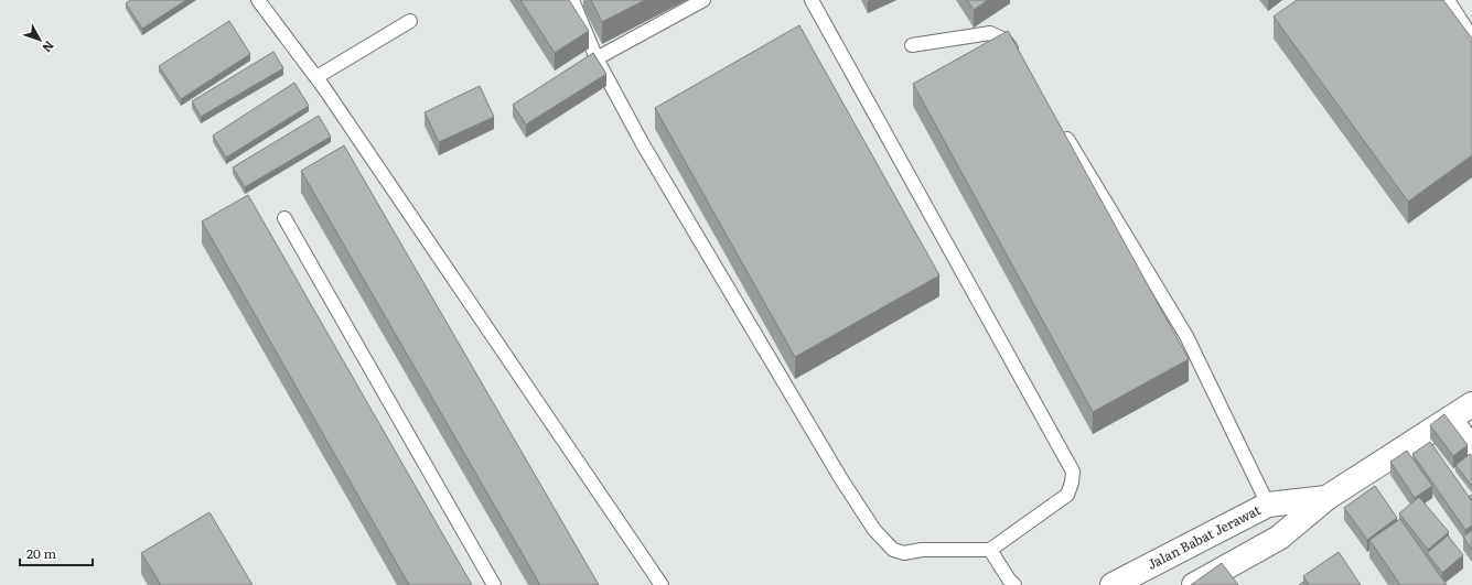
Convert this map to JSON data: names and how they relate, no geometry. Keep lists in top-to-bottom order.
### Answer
{
  "streets": {
    "main road": ["Jalan Babat Jerawat"]
  },
  "scale_bar": "20 m",
  "north": "bottom right"
}
